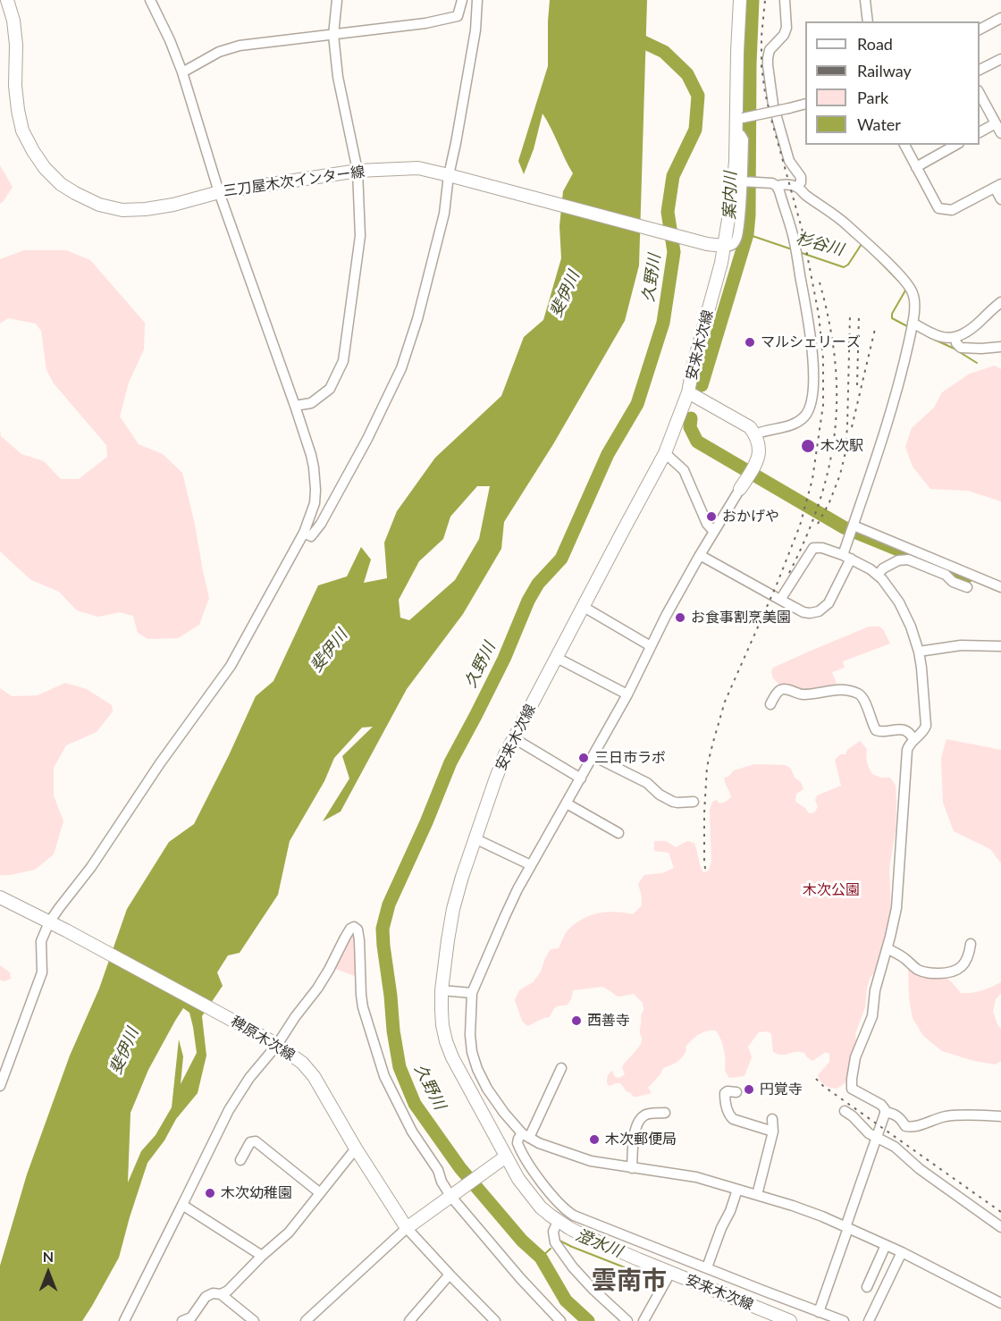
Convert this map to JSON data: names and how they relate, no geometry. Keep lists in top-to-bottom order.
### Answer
{
  "streets": {
    "main road": ["三刀屋木次インター線", "安来木次線", "稗原木次線"]
  },
  "crossings": [
    ["三刀屋木次インター線", "安来木次線"]
  ],
  "districts": ["雲南市"],
  "water": [
    "案内川",
    "杉谷川",
    "久野川",
    "斐伊川",
    "澄水川"
  ],
  "parks": ["木次公園"],
  "places": [
    "マルシェリーズ",
    "木次駅",
    "おかげや",
    "お食事割烹美園",
    "三日市ラボ",
    "西善寺",
    "円覚寺",
    "木次郵便局",
    "木次幼稚園"
  ],
  "legend": [
    "Road",
    "Railway",
    "Park",
    "Water"
  ],
  "north": "top"
}
